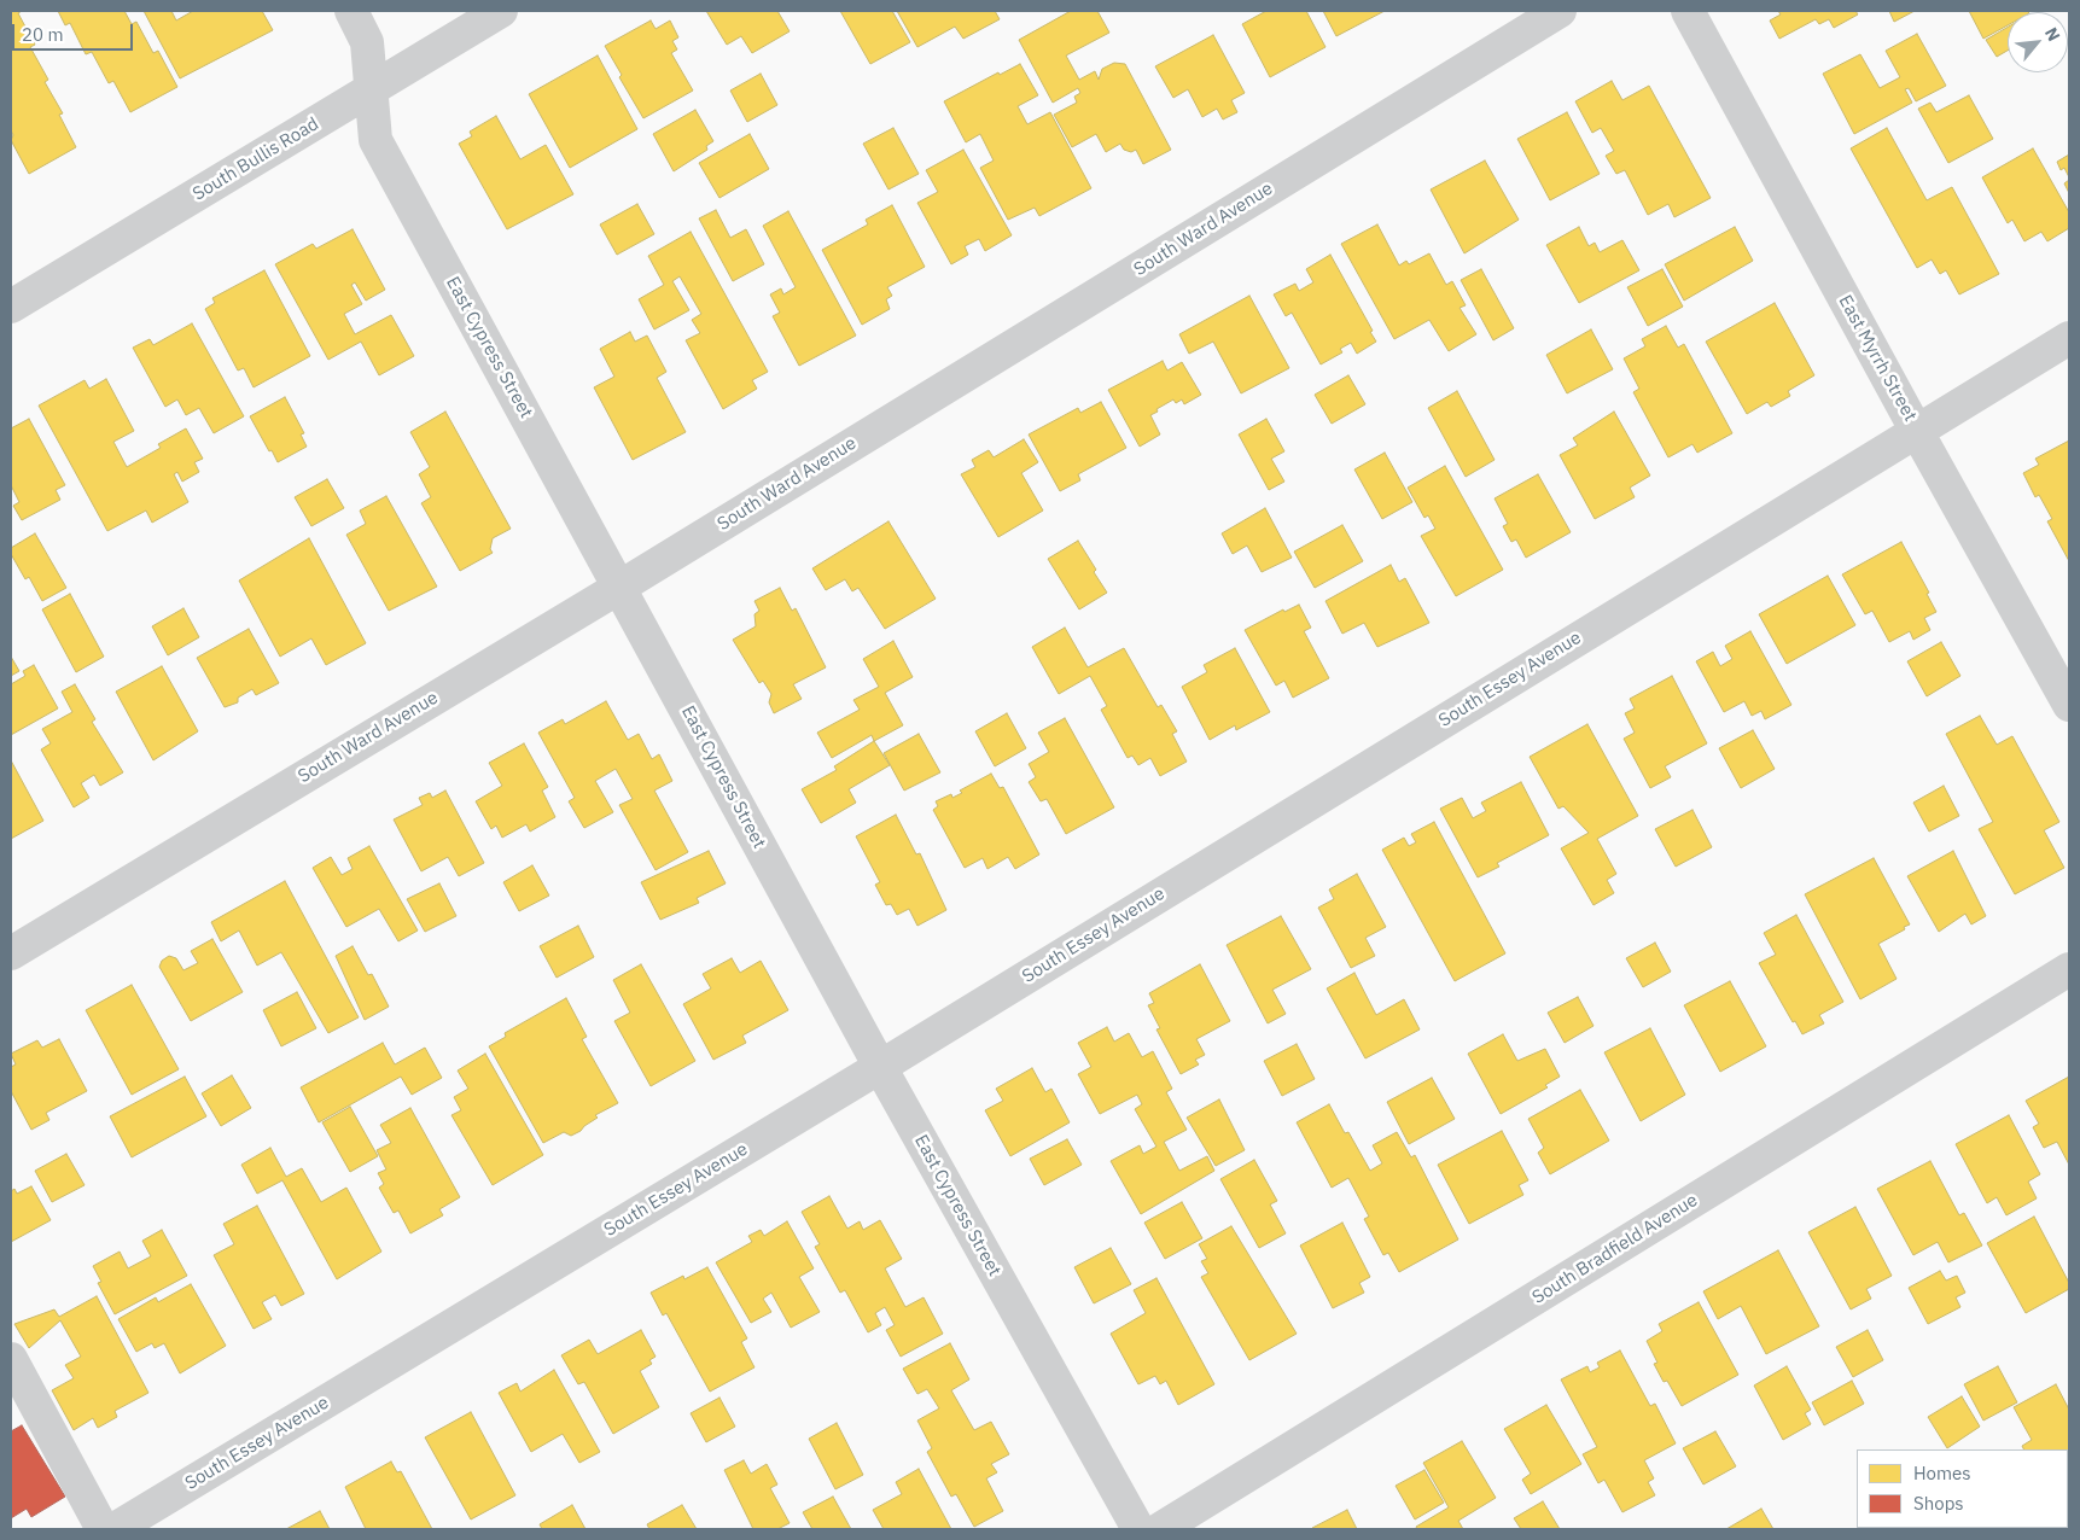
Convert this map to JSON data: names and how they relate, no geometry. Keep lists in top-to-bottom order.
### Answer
{
  "streets": {
    "street": [
      "South Bullis Road",
      "South Ward Avenue",
      "East Cypress Street",
      "East Myrrh Street",
      "South Essey Avenue",
      "South Bradfield Avenue"
    ]
  },
  "crossings": [
    ["South Bullis Road", "East Cypress Street"],
    ["South Ward Avenue", "East Cypress Street"],
    ["East Cypress Street", "South Essey Avenue"],
    ["East Myrrh Street", "South Essey Avenue"]
  ],
  "legend": ["Homes", "Shops"],
  "scale_bar": "20 m",
  "north": "top right"
}
